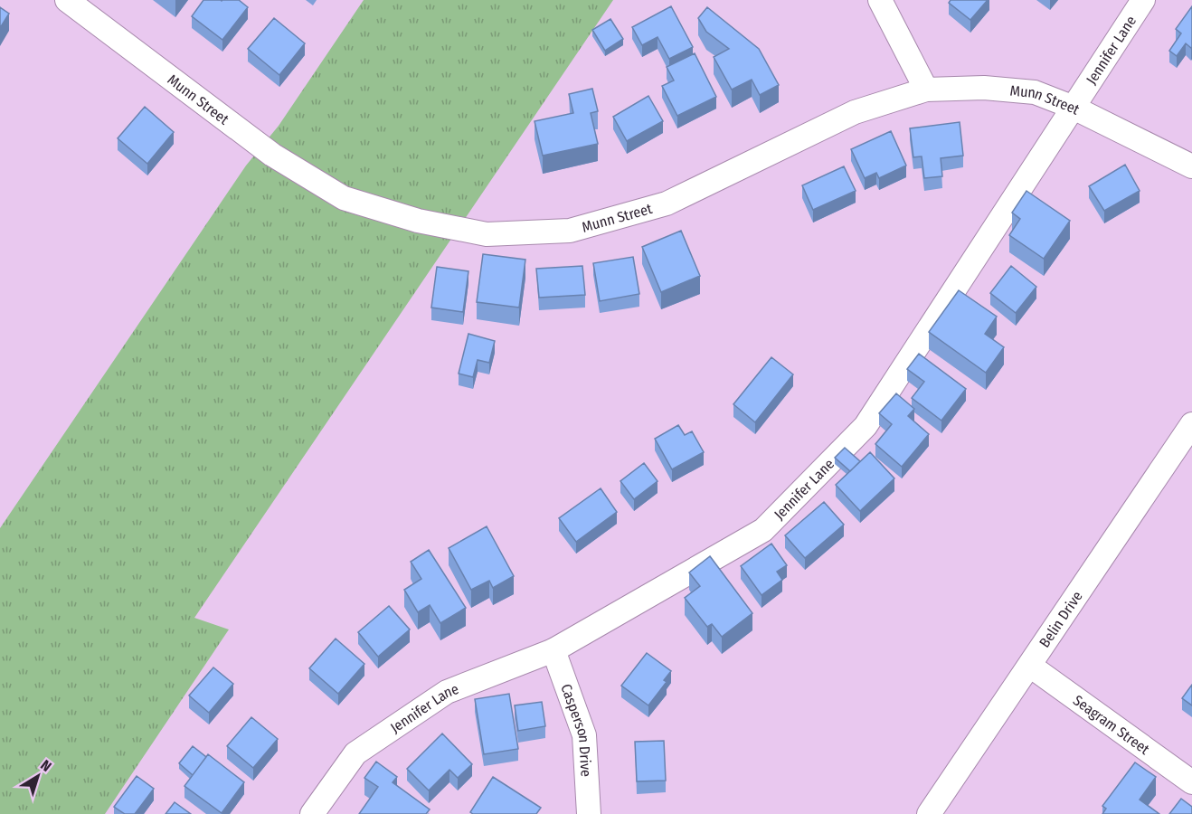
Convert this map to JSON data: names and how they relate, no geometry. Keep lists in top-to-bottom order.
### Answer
{
  "streets": {
    "street": [
      "Jennifer Lane",
      "Munn Street",
      "Belin Drive",
      "Seagram Street",
      "Casperson Drive"
    ]
  },
  "crossings": [
    ["Jennifer Lane", "Munn Street"],
    ["Jennifer Lane", "Casperson Drive"],
    ["Belin Drive", "Seagram Street"]
  ],
  "north": "top right"
}
